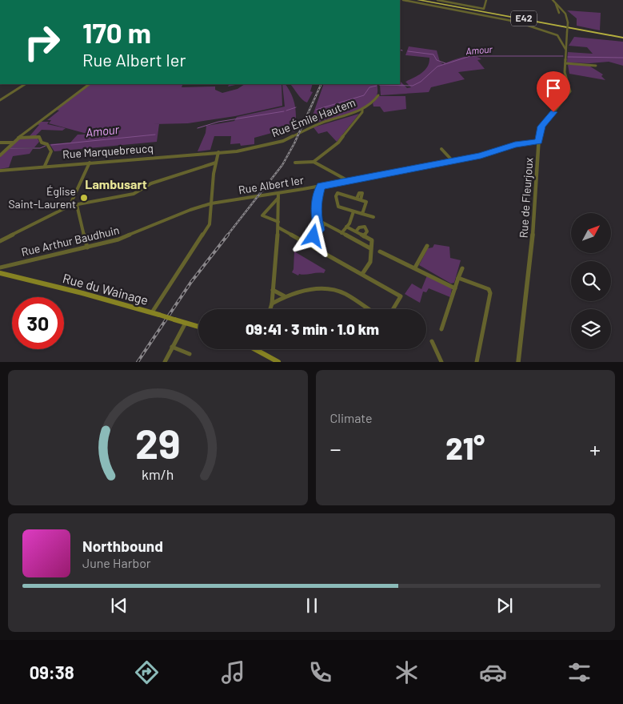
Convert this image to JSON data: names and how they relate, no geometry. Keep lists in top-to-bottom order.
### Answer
{
  "streets": {
    "highway": ["E42"],
    "main road": ["Rue du Wainage"],
    "street": [
      "Rue Émile Hautem",
      "Rue Marquebreucq",
      "Rue Albert Ier",
      "Rue de Fleurjoux",
      "Rue Arthur Baudhuin"
    ]
  },
  "crossings": [
    ["Rue Émile Hautem", "Rue Marquebreucq"],
    ["Rue Albert Ier", "Rue de Fleurjoux"],
    ["Rue Albert Ier", "Rue Arthur Baudhuin"]
  ],
  "districts": ["Lambusart"],
  "water": ["Amour"],
  "places": ["Église Saint-Laurent"],
  "north": "top right",
  "page": {
    "turn": ["170 m", "Rue Albert Ier"],
    "limit": "30",
    "trip": "09:41 · 3 min · 1.0 km",
    "tile": "Climate",
    "heat": ["−", "21°", "+"],
    "song": ["Northbound", "June Harbor"],
    "tabs": "09:38",
    "gauge": ["29", "km/h"]
  }
}
